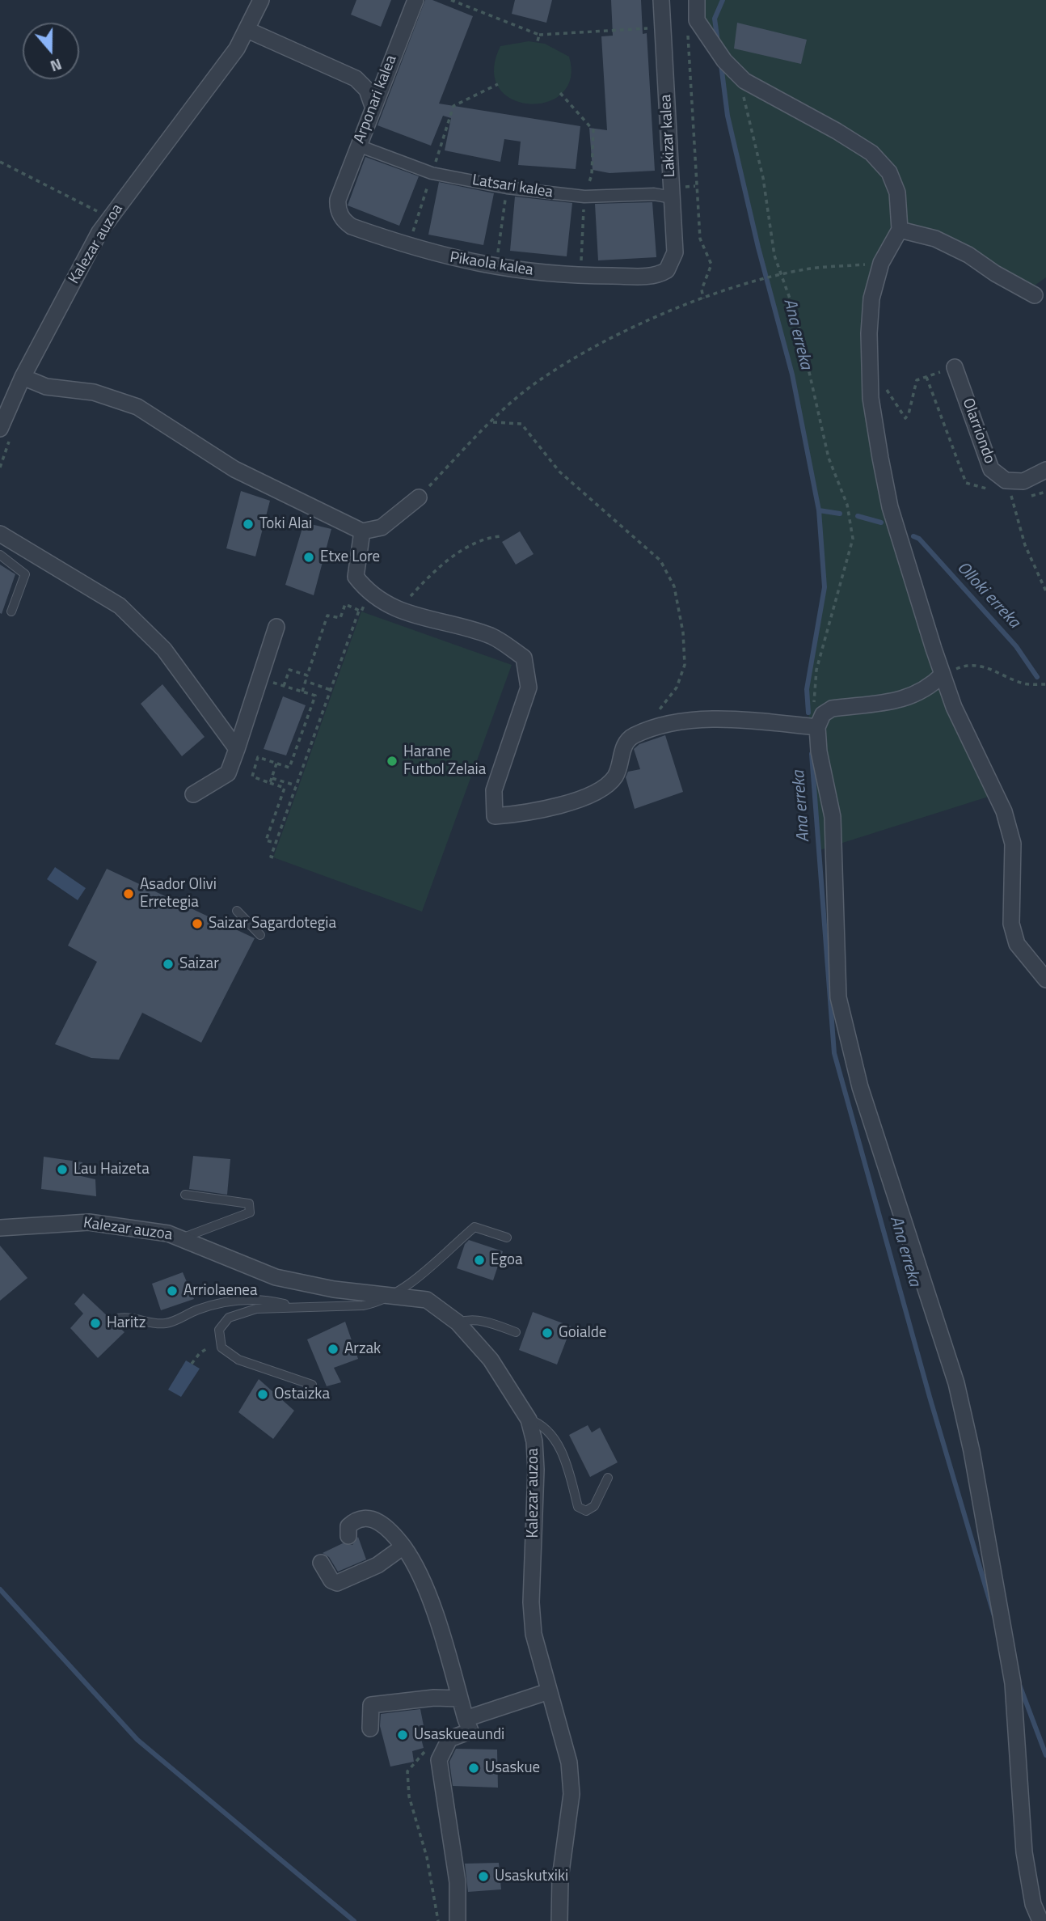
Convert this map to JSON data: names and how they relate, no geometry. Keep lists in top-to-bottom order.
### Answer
{
  "streets": {
    "street": [
      "Arponari kalea",
      "Lakizar kalea",
      "Latsari kalea",
      "Kalezar auzoa",
      "Pikaola kalea",
      "Olarriondo"
    ]
  },
  "crossings": [
    ["Arponari kalea", "Latsari kalea"],
    ["Arponari kalea", "Pikaola kalea"],
    ["Lakizar kalea", "Latsari kalea"],
    ["Lakizar kalea", "Pikaola kalea"]
  ],
  "water": ["Ana erreka", "Olloki erreka"],
  "places": [
    "Toki Alai",
    "Etxe Lore",
    "Harane Futbol Zelaia",
    "Asador Olivi Erretegia",
    "Saizar Sagardotegia",
    "Saizar",
    "Lau Haizeta",
    "Egoa",
    "Arriolaenea",
    "Haritz",
    "Goialde",
    "Arzak",
    "Ostaizka",
    "Usaskueaundi",
    "Usaskue",
    "Usaskutxiki"
  ],
  "north": "bottom"
}
